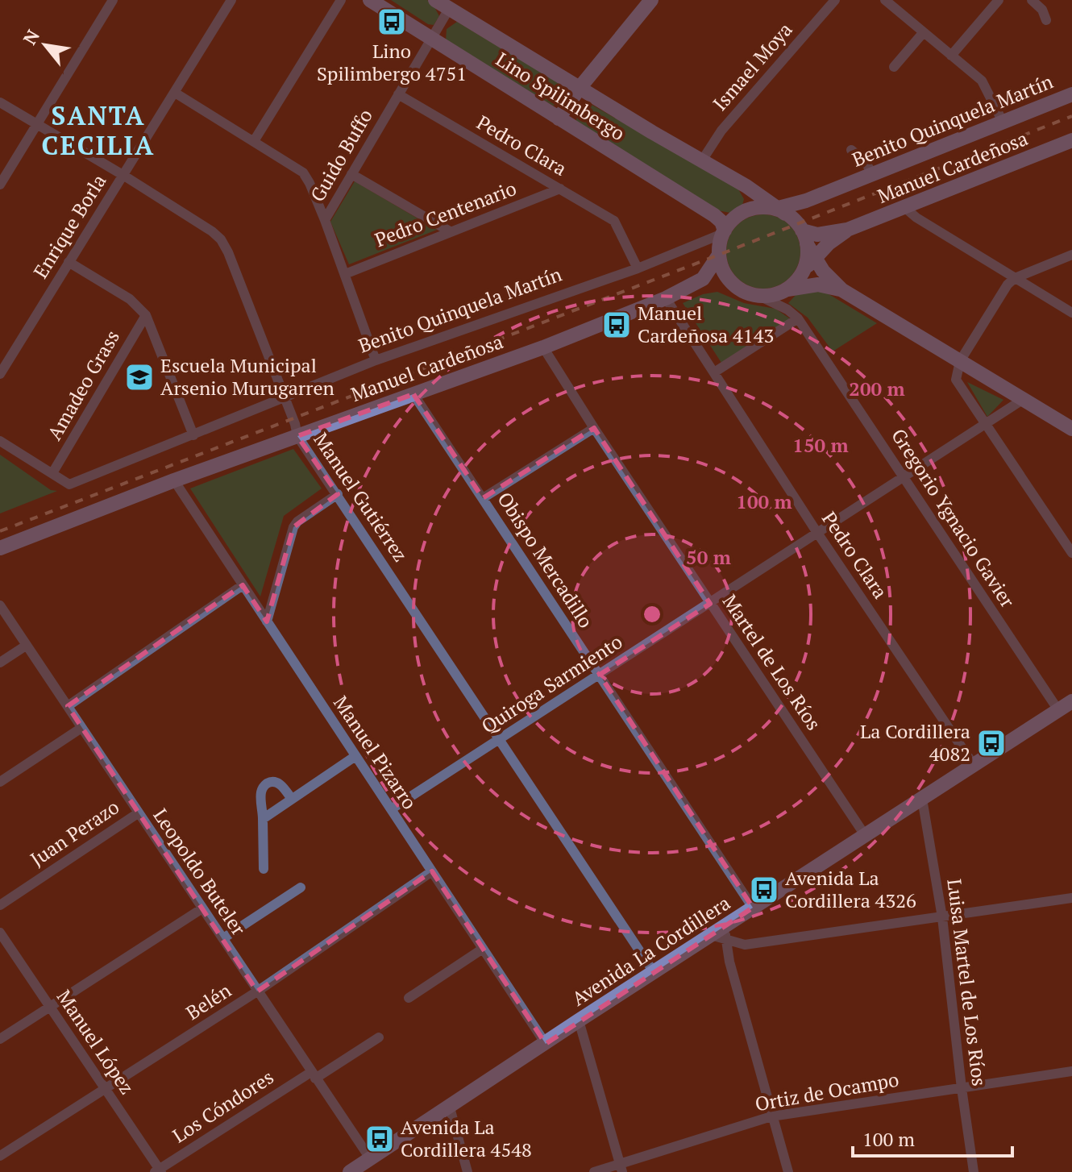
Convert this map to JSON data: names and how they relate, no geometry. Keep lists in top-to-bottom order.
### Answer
{
  "streets": {
    "main road": [
      "Lino Spilimbergo",
      "Benito Quinquela Martín",
      "Manuel Cardeñosa",
      "Avenida La Cordillera"
    ],
    "street": [
      "Ismael Moya",
      "Pedro Clara",
      "Guido Buffo",
      "Pedro Centenario",
      "Enrique Borla",
      "Amadeo Grass",
      "Manuel Gutiérrez",
      "Gregorio Ygnacio Gavier",
      "Obispo Mercadillo",
      "Martel de Los Ríos",
      "Quiroga Sarmiento",
      "Manuel Pizarro",
      "Juan Perazo",
      "Leopoldo Buteler",
      "Luisa Martel de Los Ríos",
      "Belén",
      "Manuel López",
      "Ortiz de Ocampo",
      "Los Cóndores"
    ]
  },
  "crossings": [
    ["Ismael Moya", "Lino Spilimbergo"],
    ["Lino Spilimbergo", "Benito Quinquela Martín"],
    ["Lino Spilimbergo", "Guido Buffo"],
    ["Lino Spilimbergo", "Manuel Cardeñosa"],
    ["Lino Spilimbergo", "Gregorio Ygnacio Gavier"],
    ["Lino Spilimbergo", "Quiroga Sarmiento"],
    ["Benito Quinquela Martín", "Pedro Clara"],
    ["Benito Quinquela Martín", "Manuel Cardeñosa"],
    ["Benito Quinquela Martín", "Amadeo Grass"],
    ["Benito Quinquela Martín", "Manuel Gutiérrez"],
    ["Benito Quinquela Martín", "Gregorio Ygnacio Gavier"],
    ["Pedro Clara", "Guido Buffo"],
    ["Pedro Clara", "Manuel Cardeñosa"],
    ["Pedro Clara", "Pedro Centenario"],
    ["Pedro Clara", "Quiroga Sarmiento"],
    ["Pedro Clara", "Avenida La Cordillera"],
    ["Manuel Cardeñosa", "Manuel Gutiérrez"],
    ["Manuel Cardeñosa", "Gregorio Ygnacio Gavier"],
    ["Manuel Cardeñosa", "Obispo Mercadillo"],
    ["Manuel Cardeñosa", "Martel de Los Ríos"],
    ["Manuel Cardeñosa", "Manuel Pizarro"],
    ["Enrique Borla", "Manuel Gutiérrez"],
    ["Manuel Gutiérrez", "Quiroga Sarmiento"],
    ["Manuel Gutiérrez", "Avenida La Cordillera"],
    ["Gregorio Ygnacio Gavier", "Quiroga Sarmiento"],
    ["Gregorio Ygnacio Gavier", "Avenida La Cordillera"],
    ["Obispo Mercadillo", "Quiroga Sarmiento"],
    ["Obispo Mercadillo", "Avenida La Cordillera"],
    ["Martel de Los Ríos", "Quiroga Sarmiento"],
    ["Martel de Los Ríos", "Avenida La Cordillera"],
    ["Quiroga Sarmiento", "Manuel Pizarro"],
    ["Manuel Pizarro", "Avenida La Cordillera"],
    ["Manuel Pizarro", "Belén"],
    ["Juan Perazo", "Leopoldo Buteler"],
    ["Leopoldo Buteler", "Avenida La Cordillera"],
    ["Leopoldo Buteler", "Belén"],
    ["Leopoldo Buteler", "Los Cóndores"],
    ["Avenida La Cordillera", "Luisa Martel de Los Ríos"],
    ["Luisa Martel de Los Ríos", "Ortiz de Ocampo"],
    ["Belén", "Manuel López"],
    ["Manuel López", "Los Cóndores"]
  ],
  "districts": ["SANTA CECILIA"],
  "places": {
    "bus stop": [
      "Lino Spilimbergo 4751",
      "Manuel Cardeñosa 4143",
      "La Cordillera 4082",
      "Avenida La Cordillera 4326",
      "Avenida La Cordillera 4548"
    ],
    "school or university": ["Escuela Municipal Arsenio Murugarren"]
  },
  "scale_bar": "100 m",
  "north": "top left",
  "rings": [
    "200 m",
    "150 m",
    "100 m",
    "50 m"
  ]
}
